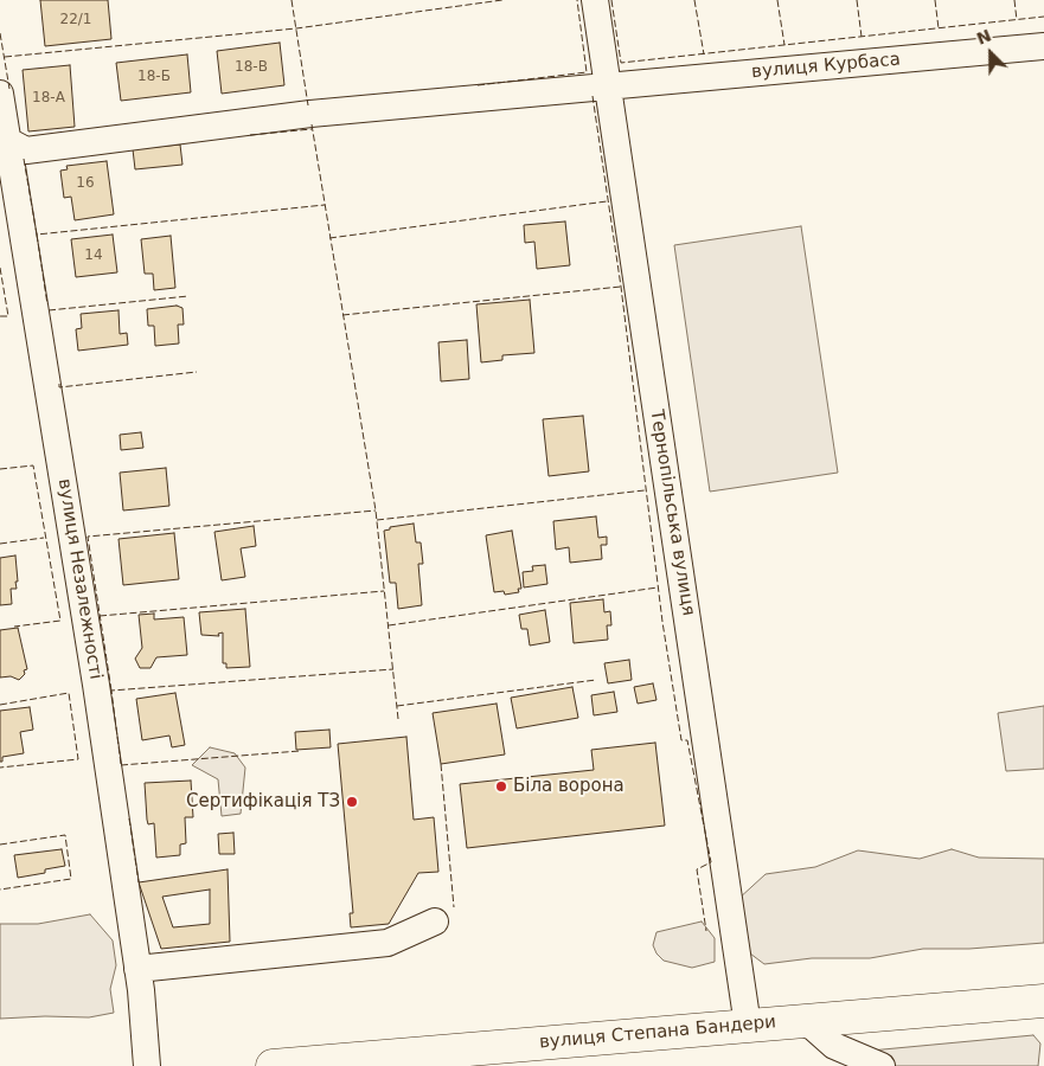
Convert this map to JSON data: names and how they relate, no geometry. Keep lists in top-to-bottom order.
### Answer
{
  "streets": {
    "highway": ["вулиця Степана Бандери"],
    "street": ["вулиця Курбаса", "Тернопільська вулиця", "вулиця Незалежності"]
  },
  "crossings": [
    ["вулиця Курбаса", "Тернопільська вулиця"],
    ["вулиця Курбаса", "вулиця Незалежності"],
    ["Тернопільська вулиця", "вулиця Степана Бандери"]
  ],
  "places": ["Біла ворона", "Сертифікація ТЗ"],
  "house_numbers": [
    "22/1",
    "18-В",
    "18-Б",
    "18-А",
    "16",
    "14"
  ],
  "north": "top left"
}
